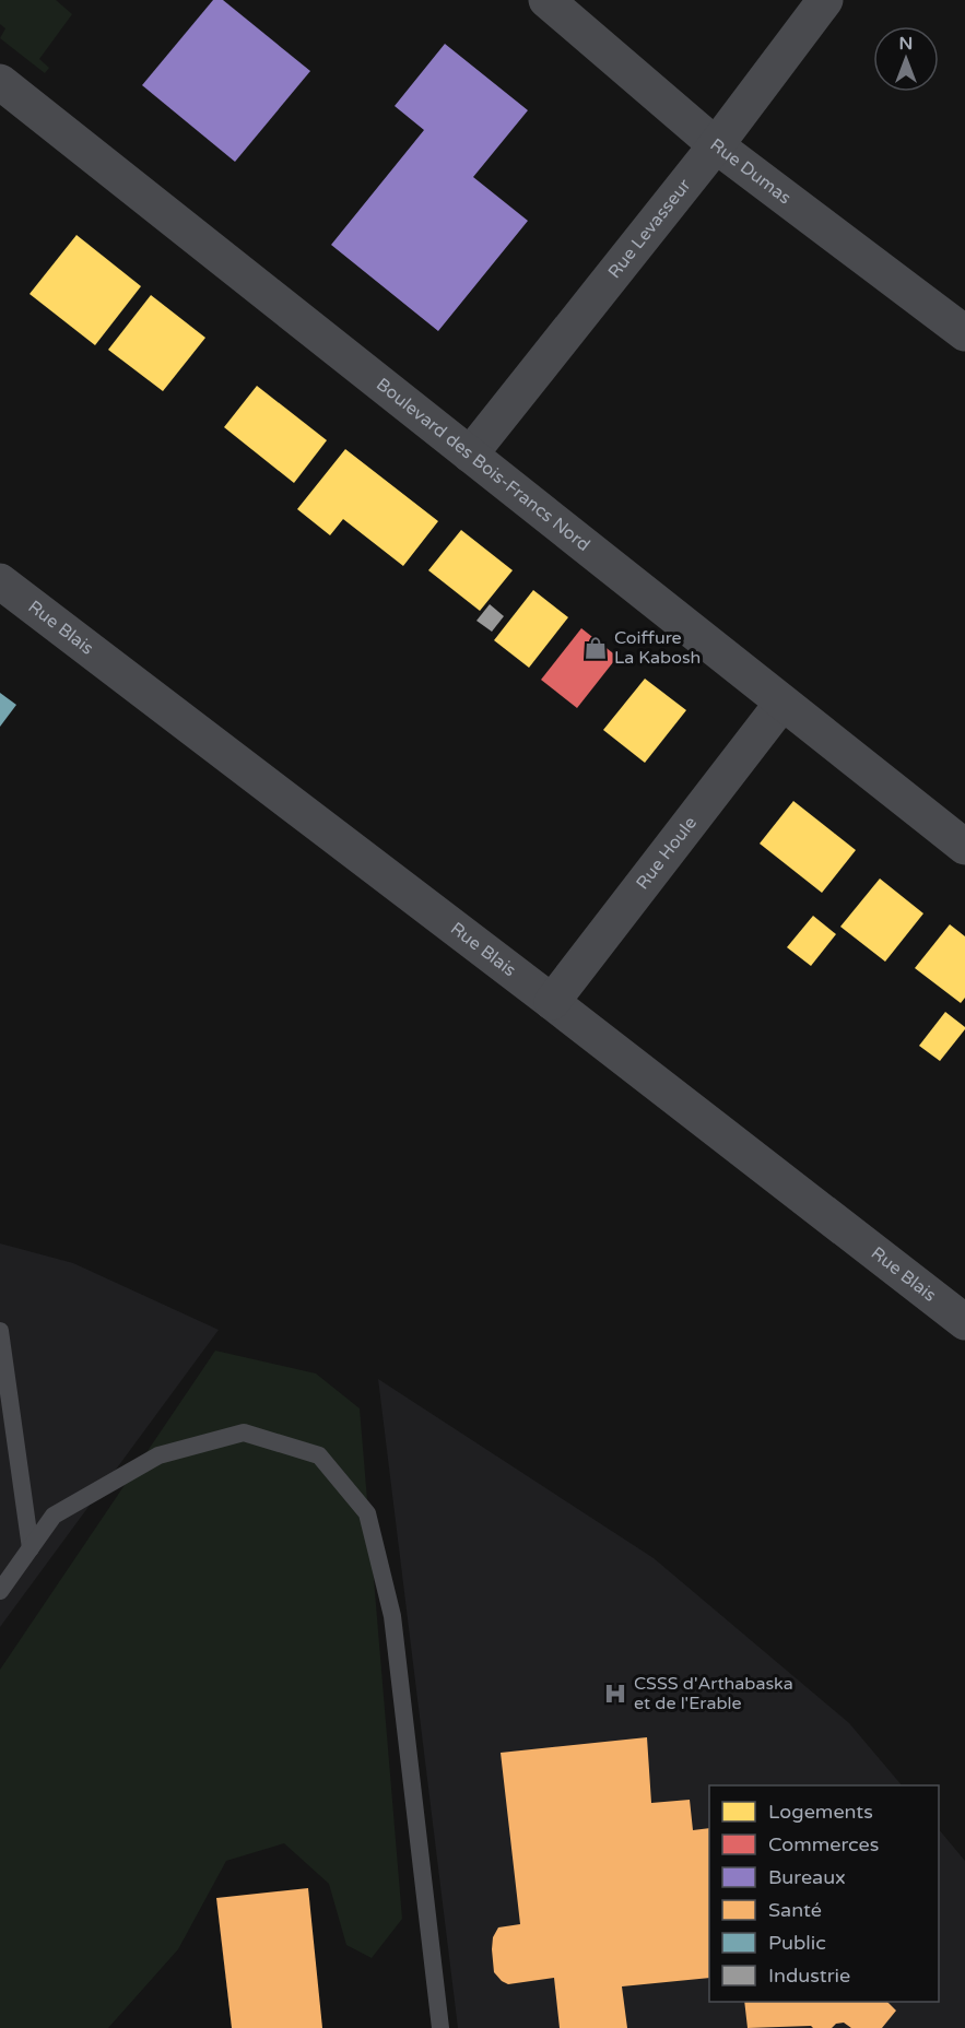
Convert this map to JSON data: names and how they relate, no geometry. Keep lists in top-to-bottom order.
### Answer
{
  "streets": {
    "street": [
      "Rue Dumas",
      "Rue Levasseur",
      "Boulevard des Bois-Francs Nord",
      "Rue Blais",
      "Rue Houle"
    ]
  },
  "crossings": [
    ["Rue Dumas", "Rue Levasseur"],
    ["Rue Levasseur", "Boulevard des Bois-Francs Nord"],
    ["Boulevard des Bois-Francs Nord", "Rue Houle"],
    ["Rue Blais", "Rue Houle"]
  ],
  "places": {
    "shop": ["Coiffure La Kabosh"],
    "hospital": ["CSSS d'Arthabaska et de l'Erable"]
  },
  "legend": [
    "Logements",
    "Commerces",
    "Bureaux",
    "Santé",
    "Public",
    "Industrie"
  ],
  "north": "top"
}
